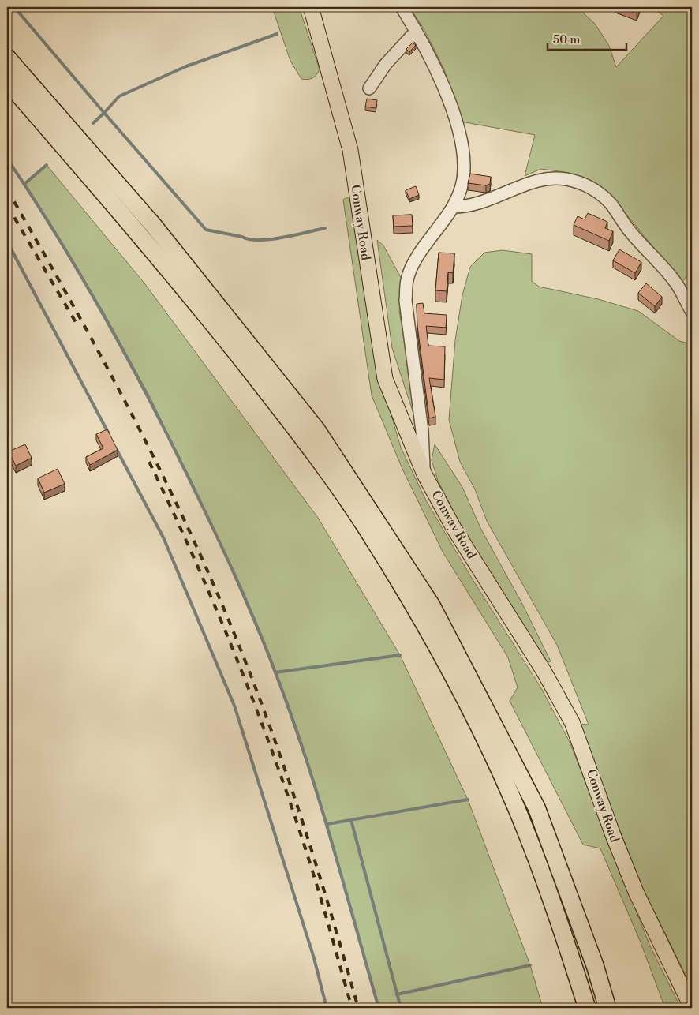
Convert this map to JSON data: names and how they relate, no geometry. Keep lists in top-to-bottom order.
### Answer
{
  "streets": {
    "main road": ["Conway Road"]
  },
  "scale_bar": "50 m"
}
